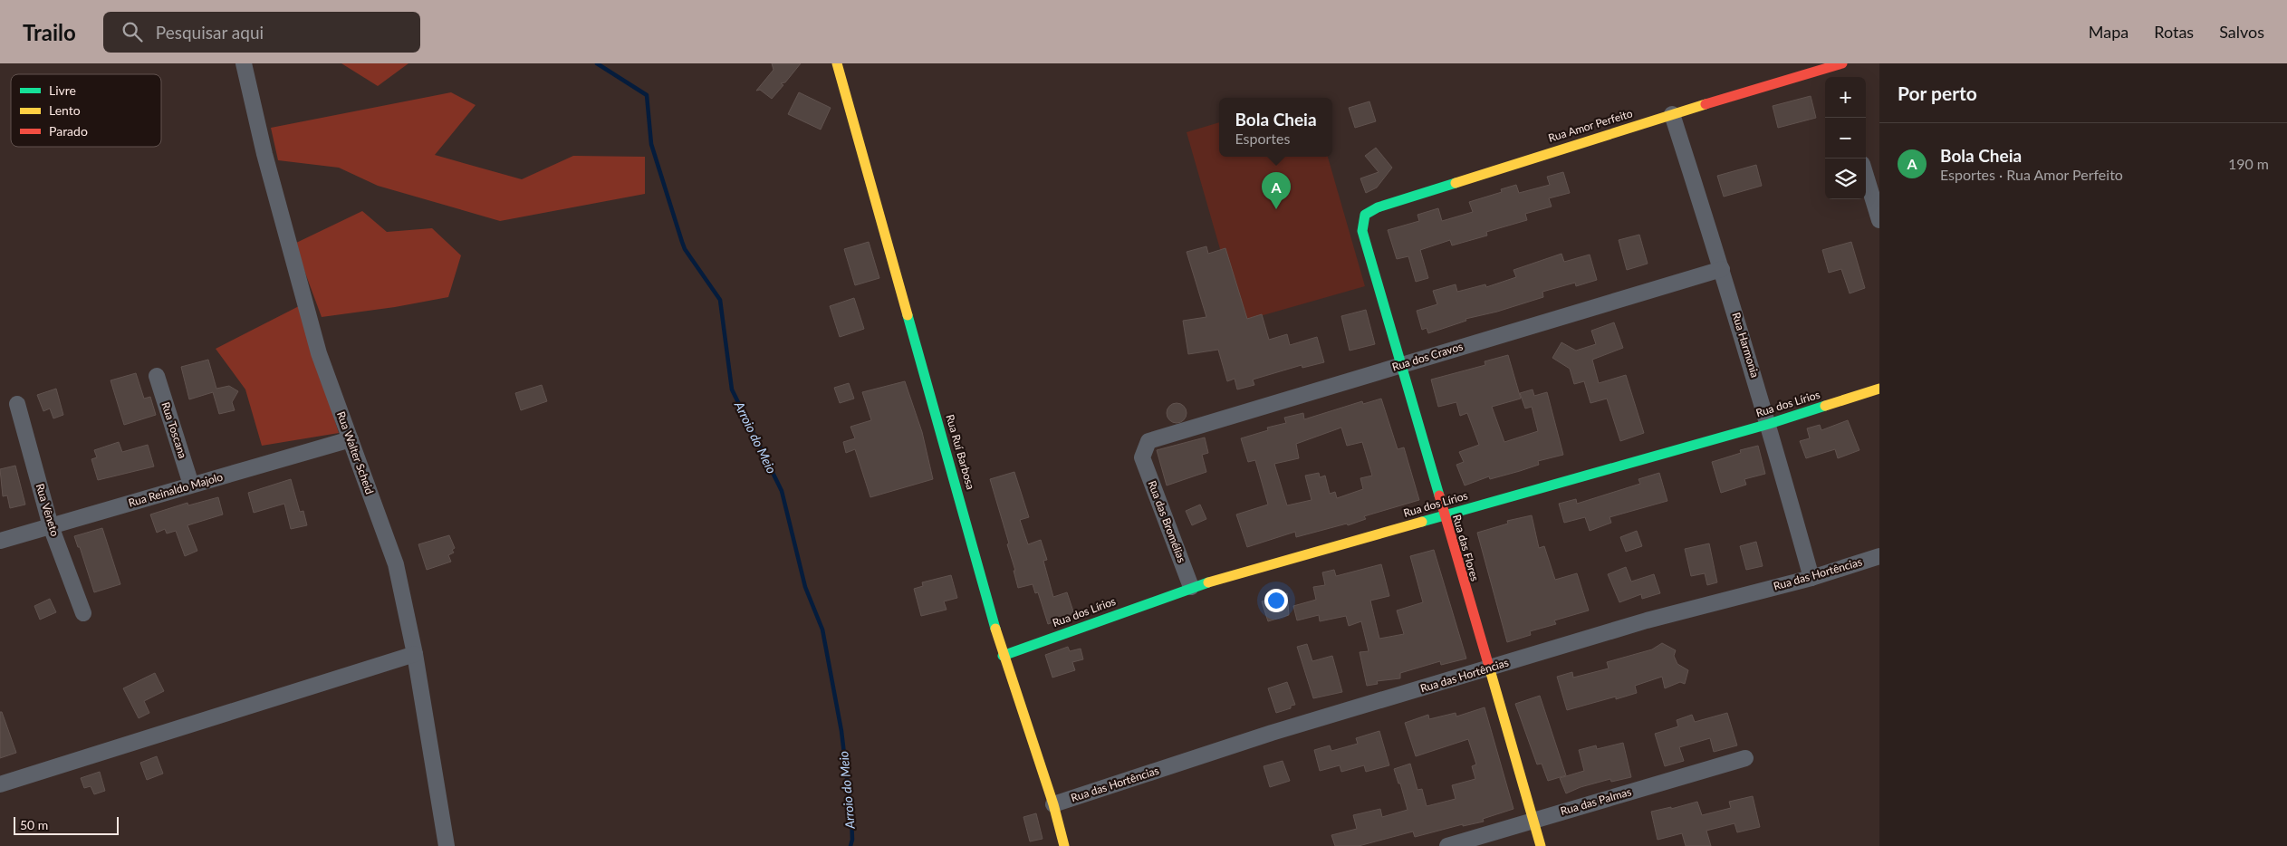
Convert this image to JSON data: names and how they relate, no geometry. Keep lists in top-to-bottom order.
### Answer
{
  "streets": {
    "street": [
      "Rua Amor Perfeito",
      "Rua Harmonia",
      "Rua dos Cravos",
      "Rua dos Lírios",
      "Rua Toscana",
      "Rua Ruí Barbosa",
      "Rua Walter Scheid",
      "Rua Reinaldo Majolo",
      "Rua Vêneto",
      "Rua das Bromélias",
      "Rua das Flores",
      "Rua das Hortências",
      "Rua das Palmas"
    ]
  },
  "crossings": [
    ["Rua Amor Perfeito", "Rua Harmonia"],
    ["Rua Amor Perfeito", "Rua das Flores"],
    ["Rua Harmonia", "Rua dos Cravos"],
    ["Rua Harmonia", "Rua dos Lírios"],
    ["Rua Harmonia", "Rua das Hortências"],
    ["Rua dos Cravos", "Rua das Bromélias"],
    ["Rua dos Cravos", "Rua das Flores"],
    ["Rua dos Lírios", "Rua Ruí Barbosa"],
    ["Rua dos Lírios", "Rua das Bromélias"],
    ["Rua dos Lírios", "Rua das Flores"],
    ["Rua Toscana", "Rua Reinaldo Majolo"],
    ["Rua Ruí Barbosa", "Rua das Hortências"],
    ["Rua Walter Scheid", "Rua Reinaldo Majolo"],
    ["Rua Reinaldo Majolo", "Rua Vêneto"],
    ["Rua das Flores", "Rua das Hortências"],
    ["Rua das Flores", "Rua das Palmas"]
  ],
  "water": ["Arroio do Meio"],
  "legend": ["Livre", "Lento", "Parado"],
  "scale_bar": "50 m",
  "page": {
    "header": "Trailo",
    "search": "Pesquisar aqui",
    "nav": ["Mapa", "Rotas", "Salvos"],
    "heading": "Por perto",
    "map_buttons": ["+", "−"],
    "popup": ["Bola Cheia", "Esportes"],
    "list": [
      {
        "mark": "A",
        "name": "Bola Cheia",
        "note": "Esportes · Rua Amor Perfeito",
        "value": "190 m"
      }
    ],
    "pins": "A",
    "scale": "50 m"
  }
}
